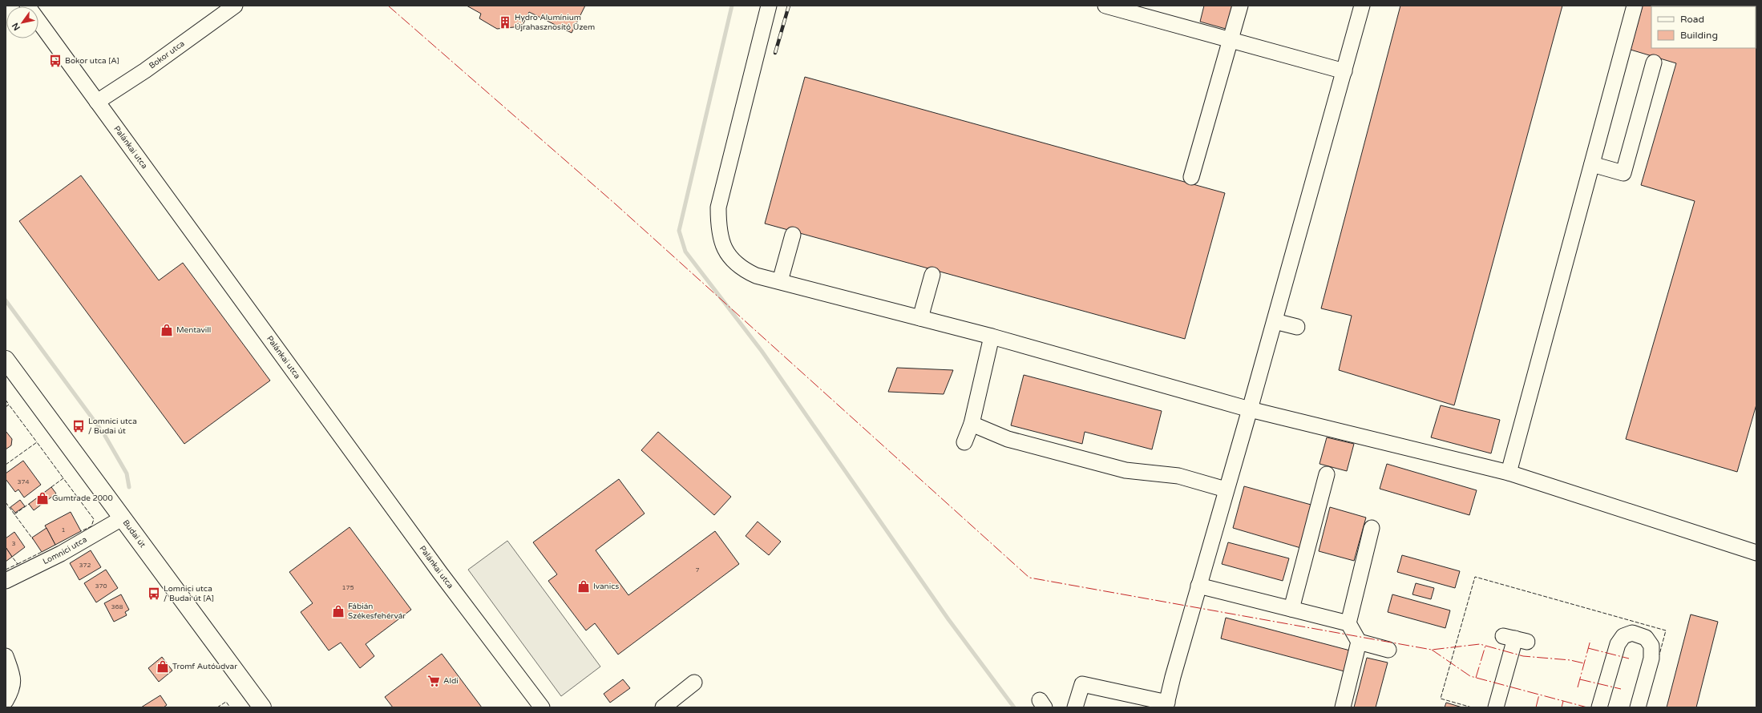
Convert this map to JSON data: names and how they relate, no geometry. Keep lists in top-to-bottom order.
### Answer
{
  "streets": {
    "main road": ["Budai út"],
    "street": ["Bokor utca", "Palánkai utca", "Lomnici utca"]
  },
  "crossings": [
    ["Bokor utca", "Palánkai utca"],
    ["Budai út", "Lomnici utca"]
  ],
  "places": {
    "building": ["Hydro Alumínium Újrahasznosító Üzem"],
    "bus stop": ["Bokor utca [A]", "Lomnici utca / Budai út", "Lomnici utca / Budai út [A]"],
    "shop": [
      "Mentavill",
      "Gumtrade 2000",
      "Ivanics",
      "Fábián Székesfehérvár",
      "Tromf Autóudvar"
    ],
    "supermarket": ["Aldi"]
  },
  "house_numbers": [
    "374",
    "1",
    "3",
    "372",
    "7",
    "370",
    "175",
    "368"
  ],
  "legend": ["Road", "Building"],
  "north": "bottom left"
}
